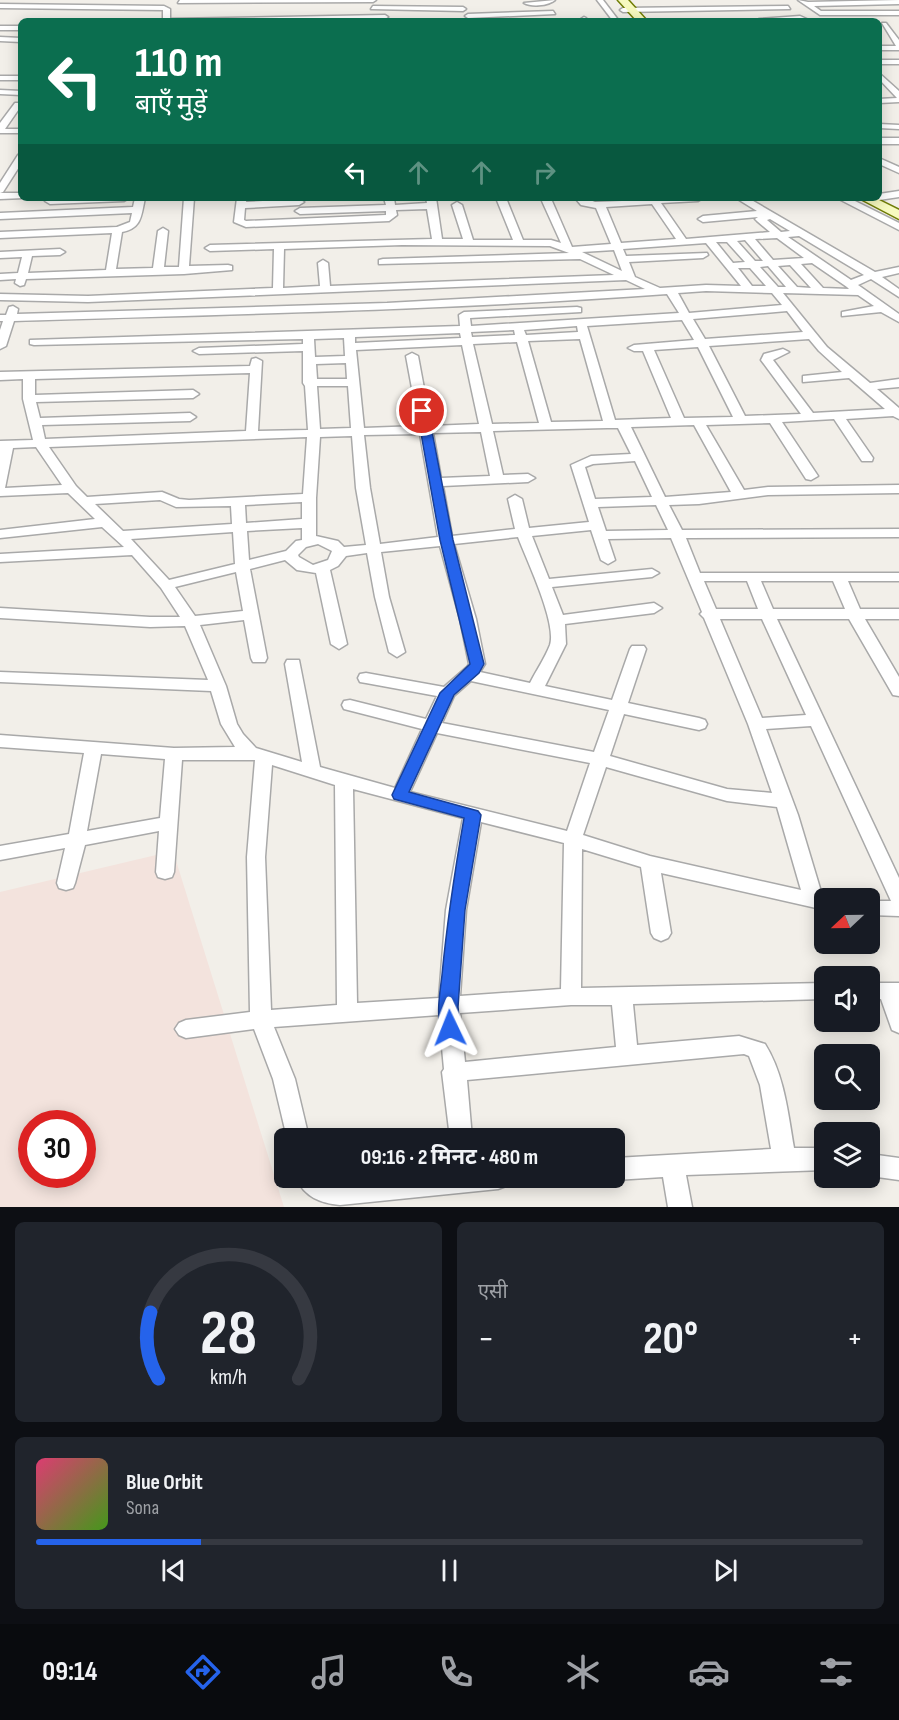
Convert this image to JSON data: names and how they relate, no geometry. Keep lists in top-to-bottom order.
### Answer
{
  "north": "left",
  "page": {
    "turn": ["110 m", "बाएँ मुड़ें"],
    "limit": "30",
    "trip": "09:16 · 2 मिनट · 480 m",
    "tile": "एसी",
    "heat": ["−", "20°", "+"],
    "song": ["Blue Orbit", "Sona"],
    "tabs": "09:14",
    "gauge": ["28", "km/h"]
  }
}
